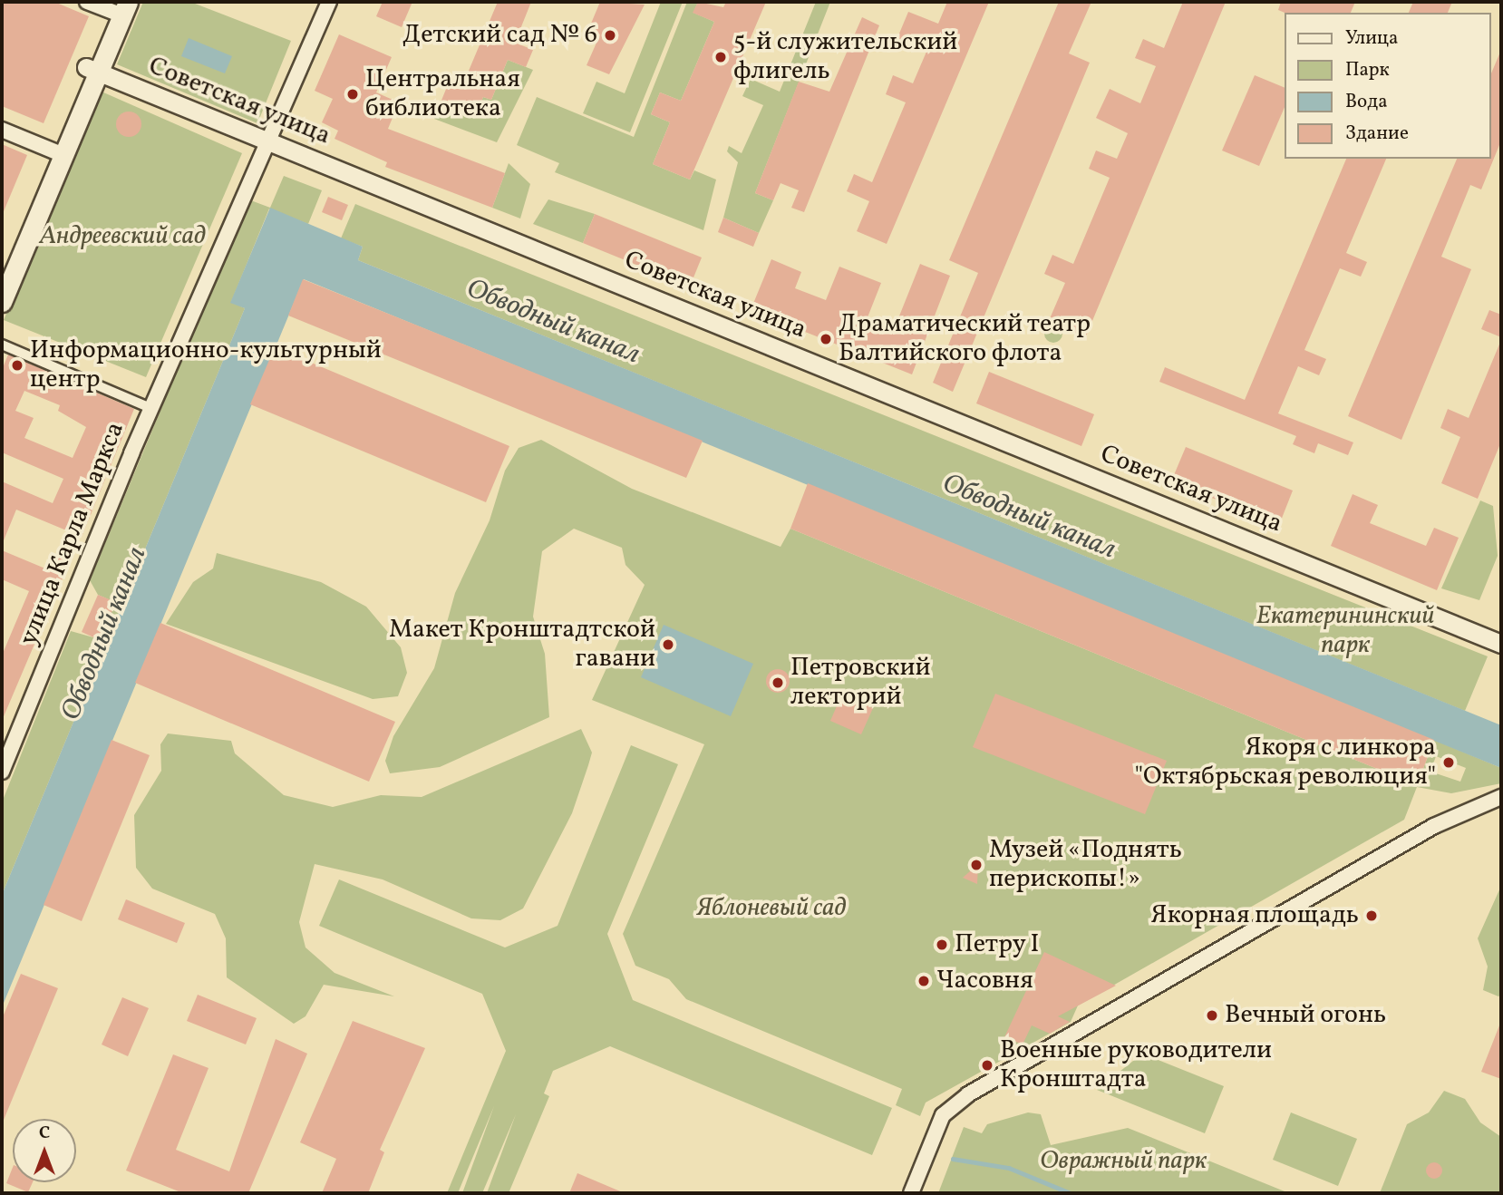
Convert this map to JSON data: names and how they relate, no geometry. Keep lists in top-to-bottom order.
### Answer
{
  "streets": {
    "street": ["Советская улица", "улица Карла Маркса"]
  },
  "crossings": [
    ["Советская улица", "улица Карла Маркса"]
  ],
  "water": ["Обводный канал"],
  "parks": [
    "Андреевский сад",
    "Екатерининский парк",
    "Яблоневый сад",
    "Овражный парк"
  ],
  "places": [
    "Детский сад № 6",
    "5-й служительский флигель",
    "Центральная библиотека",
    "Драматический театр Балтийского флота",
    "Информационно-культурный центр",
    "Макет Кронштадтской гавани",
    "Петровский лекторий",
    "Якоря с линкора \"Октябрьская революция\"",
    "Музей «Поднять перископы!»",
    "Якорная площадь",
    "Петру I",
    "Часовня",
    "Вечный огонь",
    "Военные руководители Кронштадта"
  ],
  "legend": [
    "Улица",
    "Парк",
    "Вода",
    "Здание"
  ],
  "north": "top"
}
